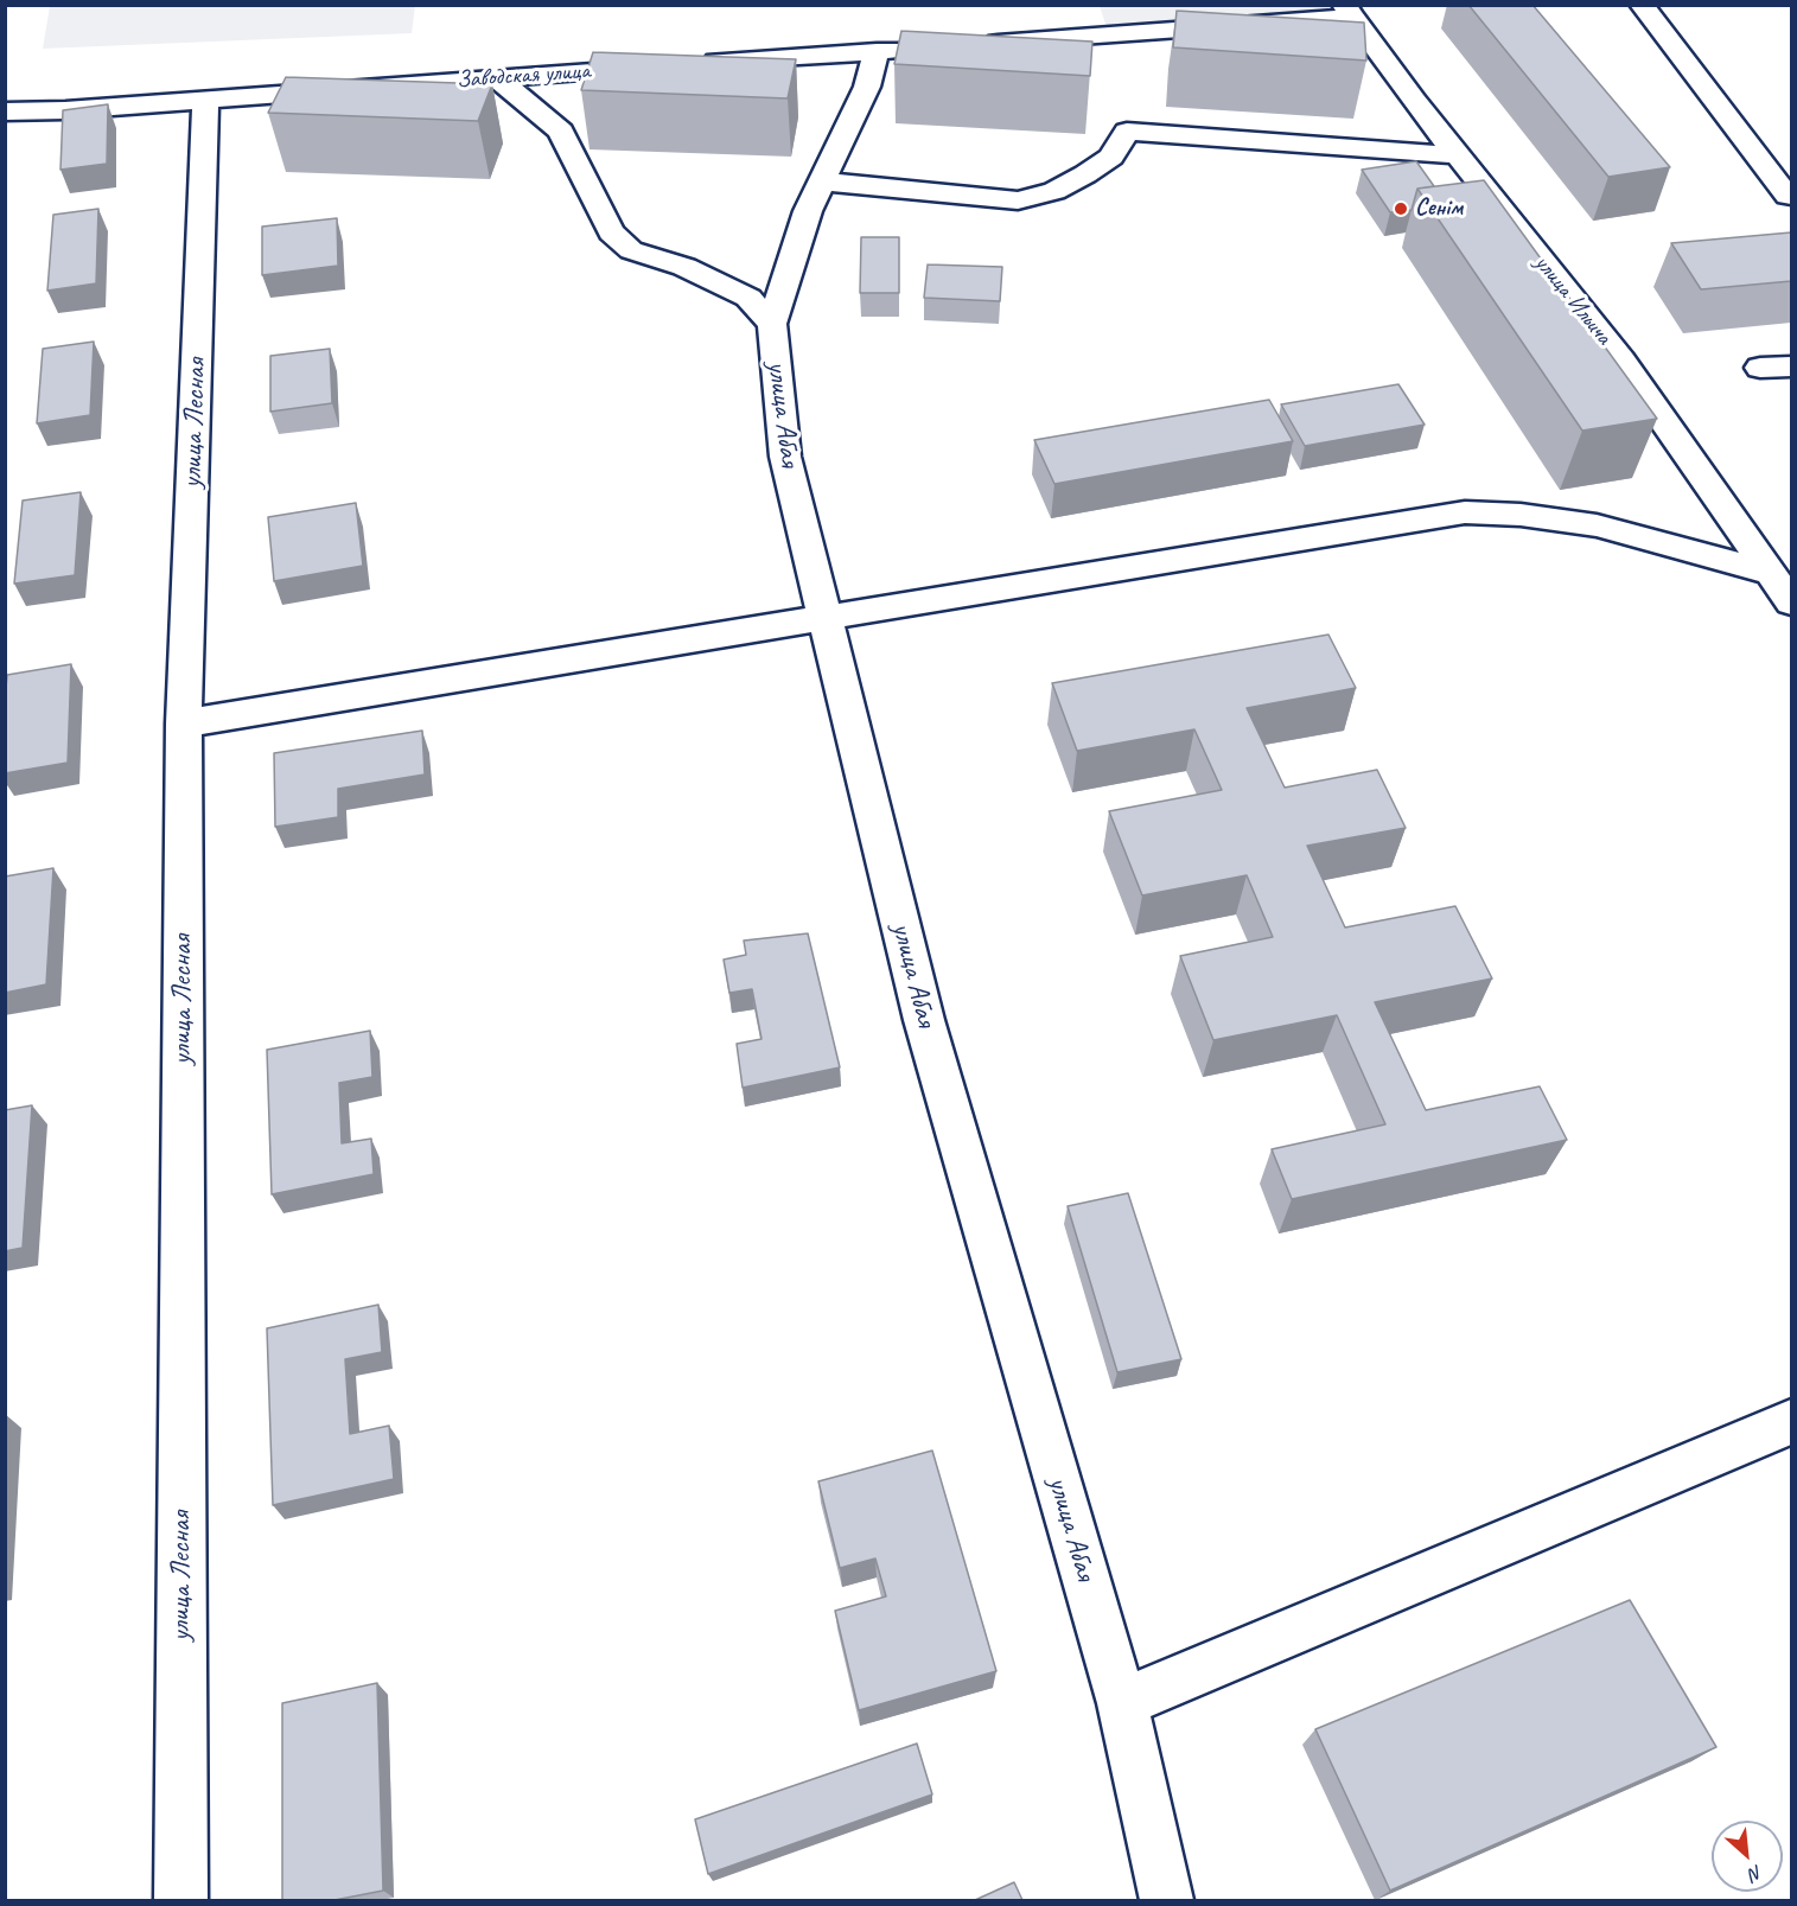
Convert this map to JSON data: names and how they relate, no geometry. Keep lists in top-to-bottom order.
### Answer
{
  "streets": {
    "street": [
      "Заводская улица",
      "улица Ильича",
      "улица Абая",
      "улица Лесная"
    ]
  },
  "crossings": [
    ["Заводская улица", "улица Лесная"]
  ],
  "places": ["Сенiм"],
  "north": "bottom right"
}
